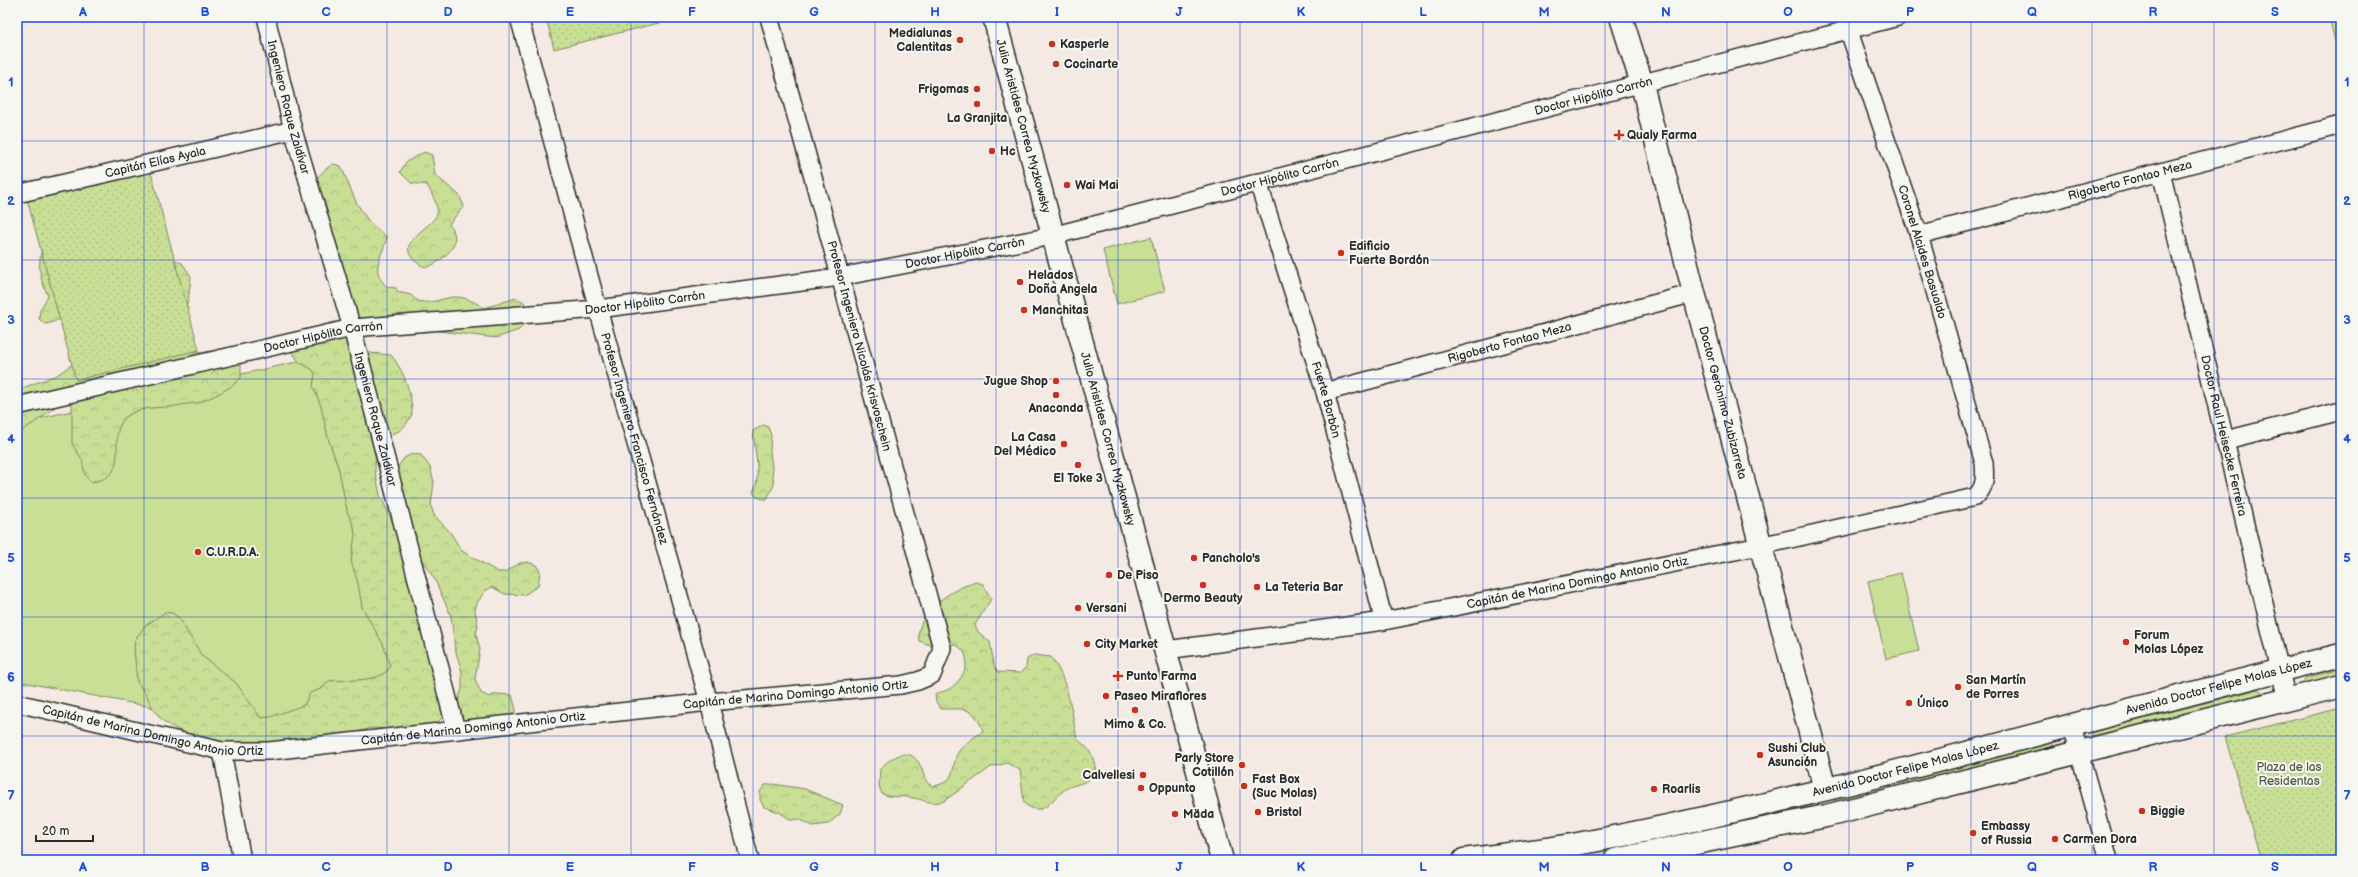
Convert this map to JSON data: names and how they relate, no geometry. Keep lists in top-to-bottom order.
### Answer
{
  "streets": {
    "main road": ["Julio Aristides Correa Myzkowsky", "Doctor Gerónimo Zubizarreta", "Avenida Doctor Felipe Molas López"],
    "street": [
      "Doctor Hipólito Carrón",
      "Ingeniero Roque Zaldívar",
      "Capitán Elías Ayala",
      "Rigoberto Fontao Meza",
      "Coronel Alcides Basualdo",
      "Profesor Ingeniero Nicolás Krisvoschein",
      "Fuerte Borbón",
      "Doctor Raul Heisecke Ferreira",
      "Profesor Ingeniero Francisco Fernández",
      "Capitán de Marina Domingo Antonio Ortiz"
    ]
  },
  "crossings": [
    ["Doctor Hipólito Carrón", "Ingeniero Roque Zaldívar"],
    ["Doctor Hipólito Carrón", "Julio Aristides Correa Myzkowsky"],
    ["Doctor Hipólito Carrón", "Coronel Alcides Basualdo"],
    ["Doctor Hipólito Carrón", "Profesor Ingeniero Nicolás Krisvoschein"],
    ["Doctor Hipólito Carrón", "Fuerte Borbón"],
    ["Doctor Hipólito Carrón", "Doctor Gerónimo Zubizarreta"],
    ["Doctor Hipólito Carrón", "Profesor Ingeniero Francisco Fernández"],
    ["Ingeniero Roque Zaldívar", "Capitán Elías Ayala"],
    ["Ingeniero Roque Zaldívar", "Capitán de Marina Domingo Antonio Ortiz"],
    ["Julio Aristides Correa Myzkowsky", "Capitán de Marina Domingo Antonio Ortiz"],
    ["Rigoberto Fontao Meza", "Coronel Alcides Basualdo"],
    ["Rigoberto Fontao Meza", "Fuerte Borbón"],
    ["Rigoberto Fontao Meza", "Doctor Gerónimo Zubizarreta"],
    ["Rigoberto Fontao Meza", "Doctor Raul Heisecke Ferreira"],
    ["Coronel Alcides Basualdo", "Capitán de Marina Domingo Antonio Ortiz"],
    ["Profesor Ingeniero Nicolás Krisvoschein", "Capitán de Marina Domingo Antonio Ortiz"],
    ["Fuerte Borbón", "Capitán de Marina Domingo Antonio Ortiz"],
    ["Doctor Gerónimo Zubizarreta", "Capitán de Marina Domingo Antonio Ortiz"],
    ["Doctor Gerónimo Zubizarreta", "Avenida Doctor Felipe Molas López"],
    ["Doctor Raul Heisecke Ferreira", "Avenida Doctor Felipe Molas López"],
    ["Profesor Ingeniero Francisco Fernández", "Capitán de Marina Domingo Antonio Ortiz"]
  ],
  "parks": ["Plaza de las Residentas"],
  "places": {
    "other": [
      "Medialunas Calentitas",
      "Kasperle",
      "Cocinarte",
      "Frigomas",
      "La Granjita",
      "Hc",
      "Wai Mai",
      "Edificio Fuerte Bordón",
      "Helados Doña Angela",
      "Manchitas",
      "Jugue Shop",
      "Anaconda",
      "La Casa Del Médico",
      "El Toke 3",
      "C.U.R.D.A.",
      "Pancholo's",
      "De Piso",
      "Dermo Beauty",
      "La Teteria Bar",
      "Versani",
      "Forum Molas López",
      "City Market",
      "San Martín de Porres",
      "Paseo Miraflores",
      "Único",
      "Mimo & Co.",
      "Sushi Club Asunción",
      "Parly Store Cotillón",
      "Calvellesi",
      "Fast Box (Suc Molas)",
      "Oppunto",
      "Roarlis",
      "Biggie",
      "Bristol",
      "Mäda",
      "Embassy of Russia",
      "Carmen Dora"
    ],
    "health": ["Qualy Farma", "Punto Farma"]
  },
  "scale_bar": "20 m",
  "grid": {
    "columns": [
      "A",
      "B",
      "C",
      "D",
      "E",
      "F",
      "G",
      "H",
      "I",
      "J",
      "K",
      "L",
      "M",
      "N",
      "O",
      "P",
      "Q",
      "R",
      "S"
    ],
    "rows": [
      "1",
      "2",
      "3",
      "4",
      "5",
      "6",
      "7"
    ]
  }
}
